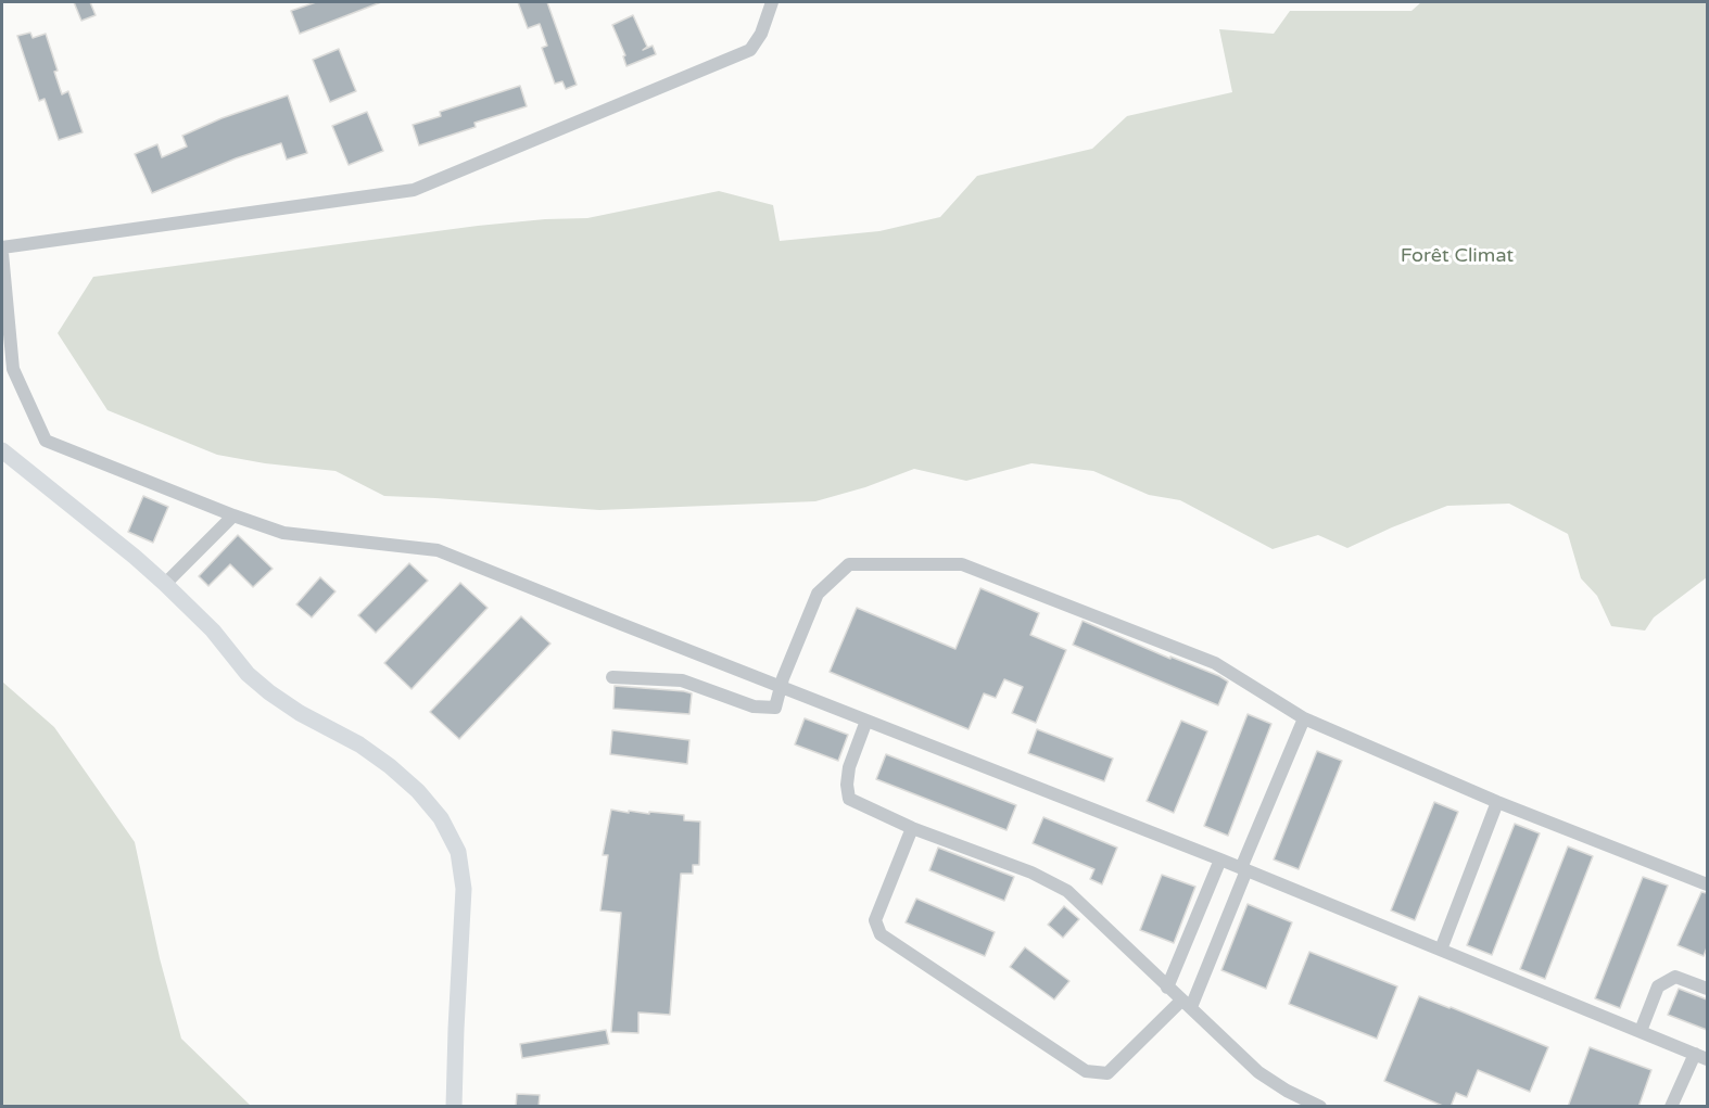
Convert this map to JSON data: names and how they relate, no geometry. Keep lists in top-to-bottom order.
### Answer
{
  "parks": ["Forêt Climat"]
}
